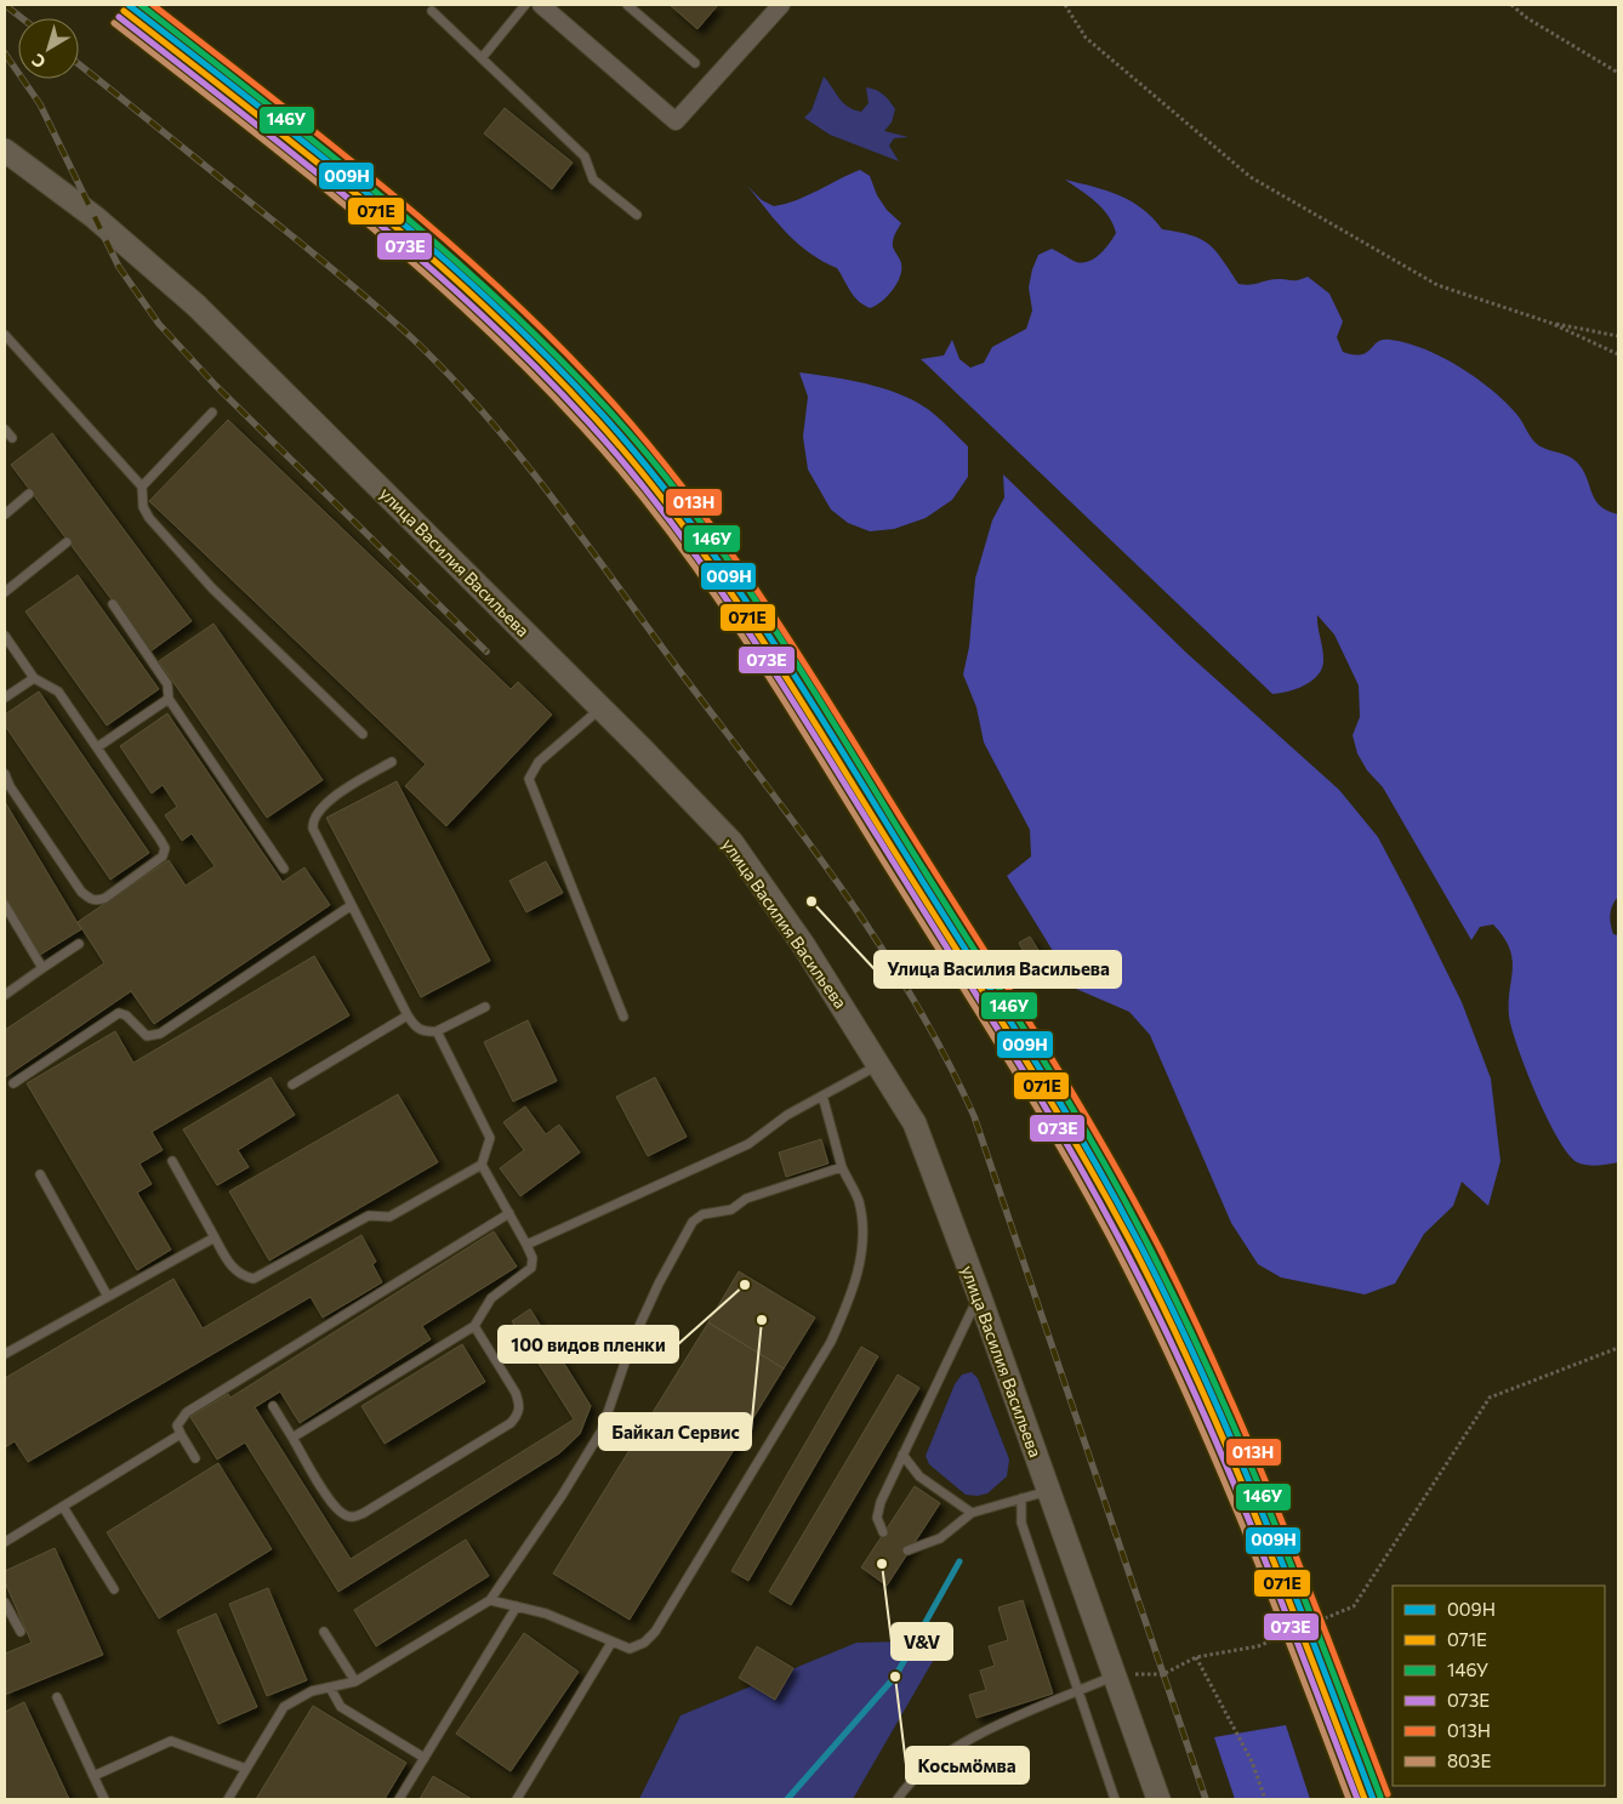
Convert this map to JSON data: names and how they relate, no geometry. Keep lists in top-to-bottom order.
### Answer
{
  "streets": {
    "main road": ["улица Василия Васильева"]
  },
  "places": [
    "Улица Василия Васильева",
    "100 видов пленки",
    "Байкал Сервис",
    "V&V",
    "Косьмӧмва"
  ],
  "lines": [
    "transit line 009Н",
    "transit line 146У",
    "transit line 013Н",
    "transit line 071Е",
    "transit line 073Е",
    "transit line 803Е"
  ],
  "legend": [
    "009Н",
    "071Е",
    "146У",
    "073Е",
    "013Н",
    "803Е"
  ],
  "north": "bottom left"
}
